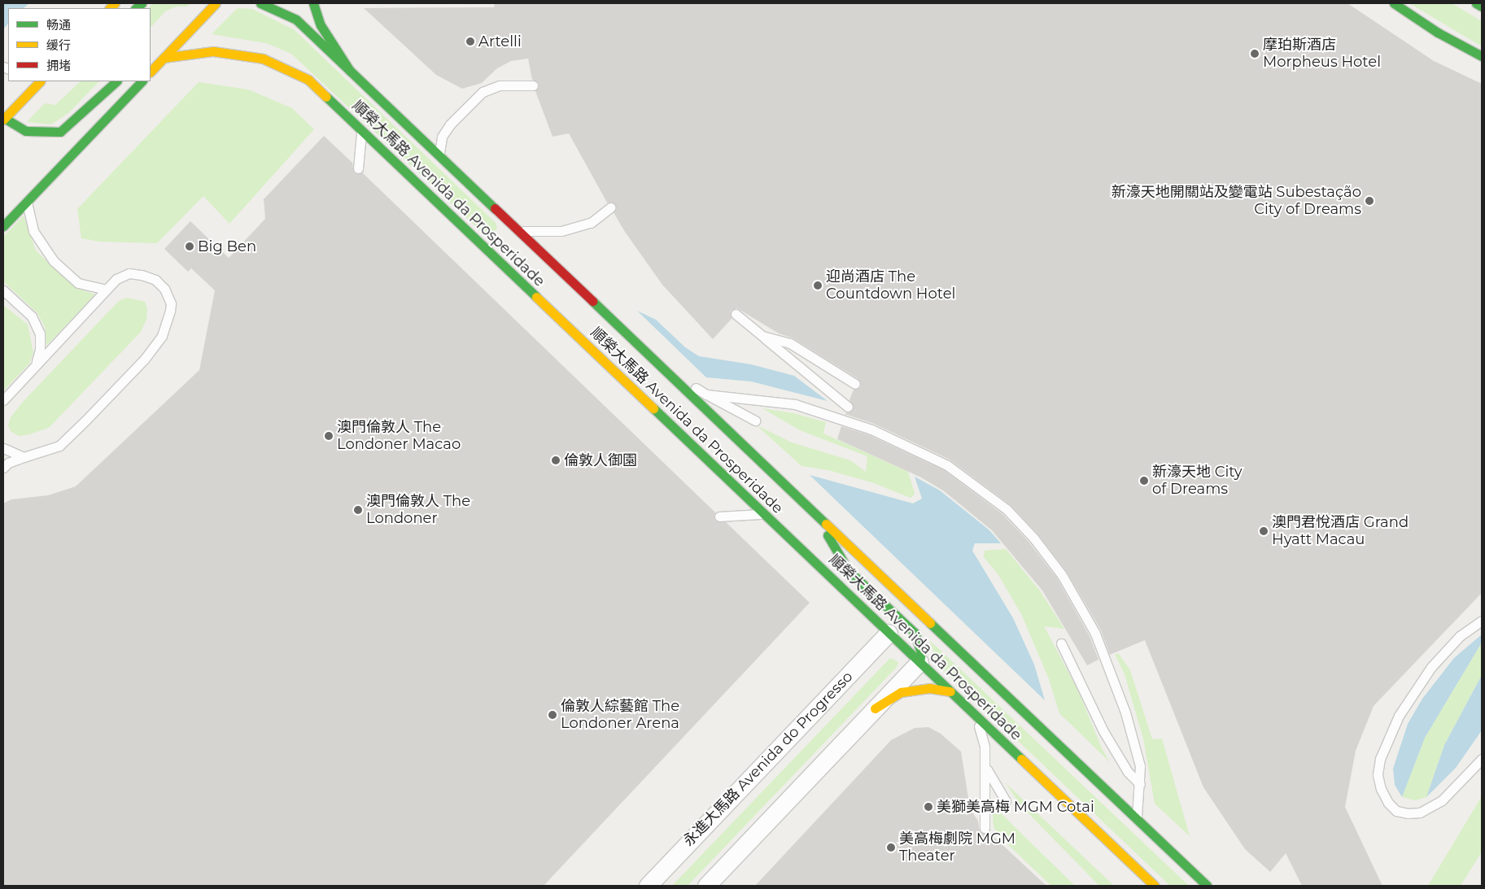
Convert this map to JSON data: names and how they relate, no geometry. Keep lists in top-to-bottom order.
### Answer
{
  "streets": {
    "street": ["順榮大馬路 Avenida da Prosperidade", "永進大馬路 Avenida do Progresso"]
  },
  "crossings": [
    ["順榮大馬路 Avenida da Prosperidade", "永進大馬路 Avenida do Progresso"]
  ],
  "places": [
    "Artelli",
    "摩珀斯酒店 Morpheus Hotel",
    "新濠天地開關站及變電站 Subestação City of Dreams",
    "Big Ben",
    "迎尚酒店 The Countdown Hotel",
    "澳門倫敦人 The Londoner Macao",
    "倫敦人御園",
    "新濠天地 City of Dreams",
    "澳門倫敦人 The Londoner",
    "澳門君悅酒店 Grand Hyatt Macau",
    "倫敦人綜藝館 The Londoner Arena",
    "美獅美高梅 MGM Cotai",
    "美高梅劇院 MGM Theater"
  ],
  "legend": ["畅通", "缓行", "拥堵"]
}
